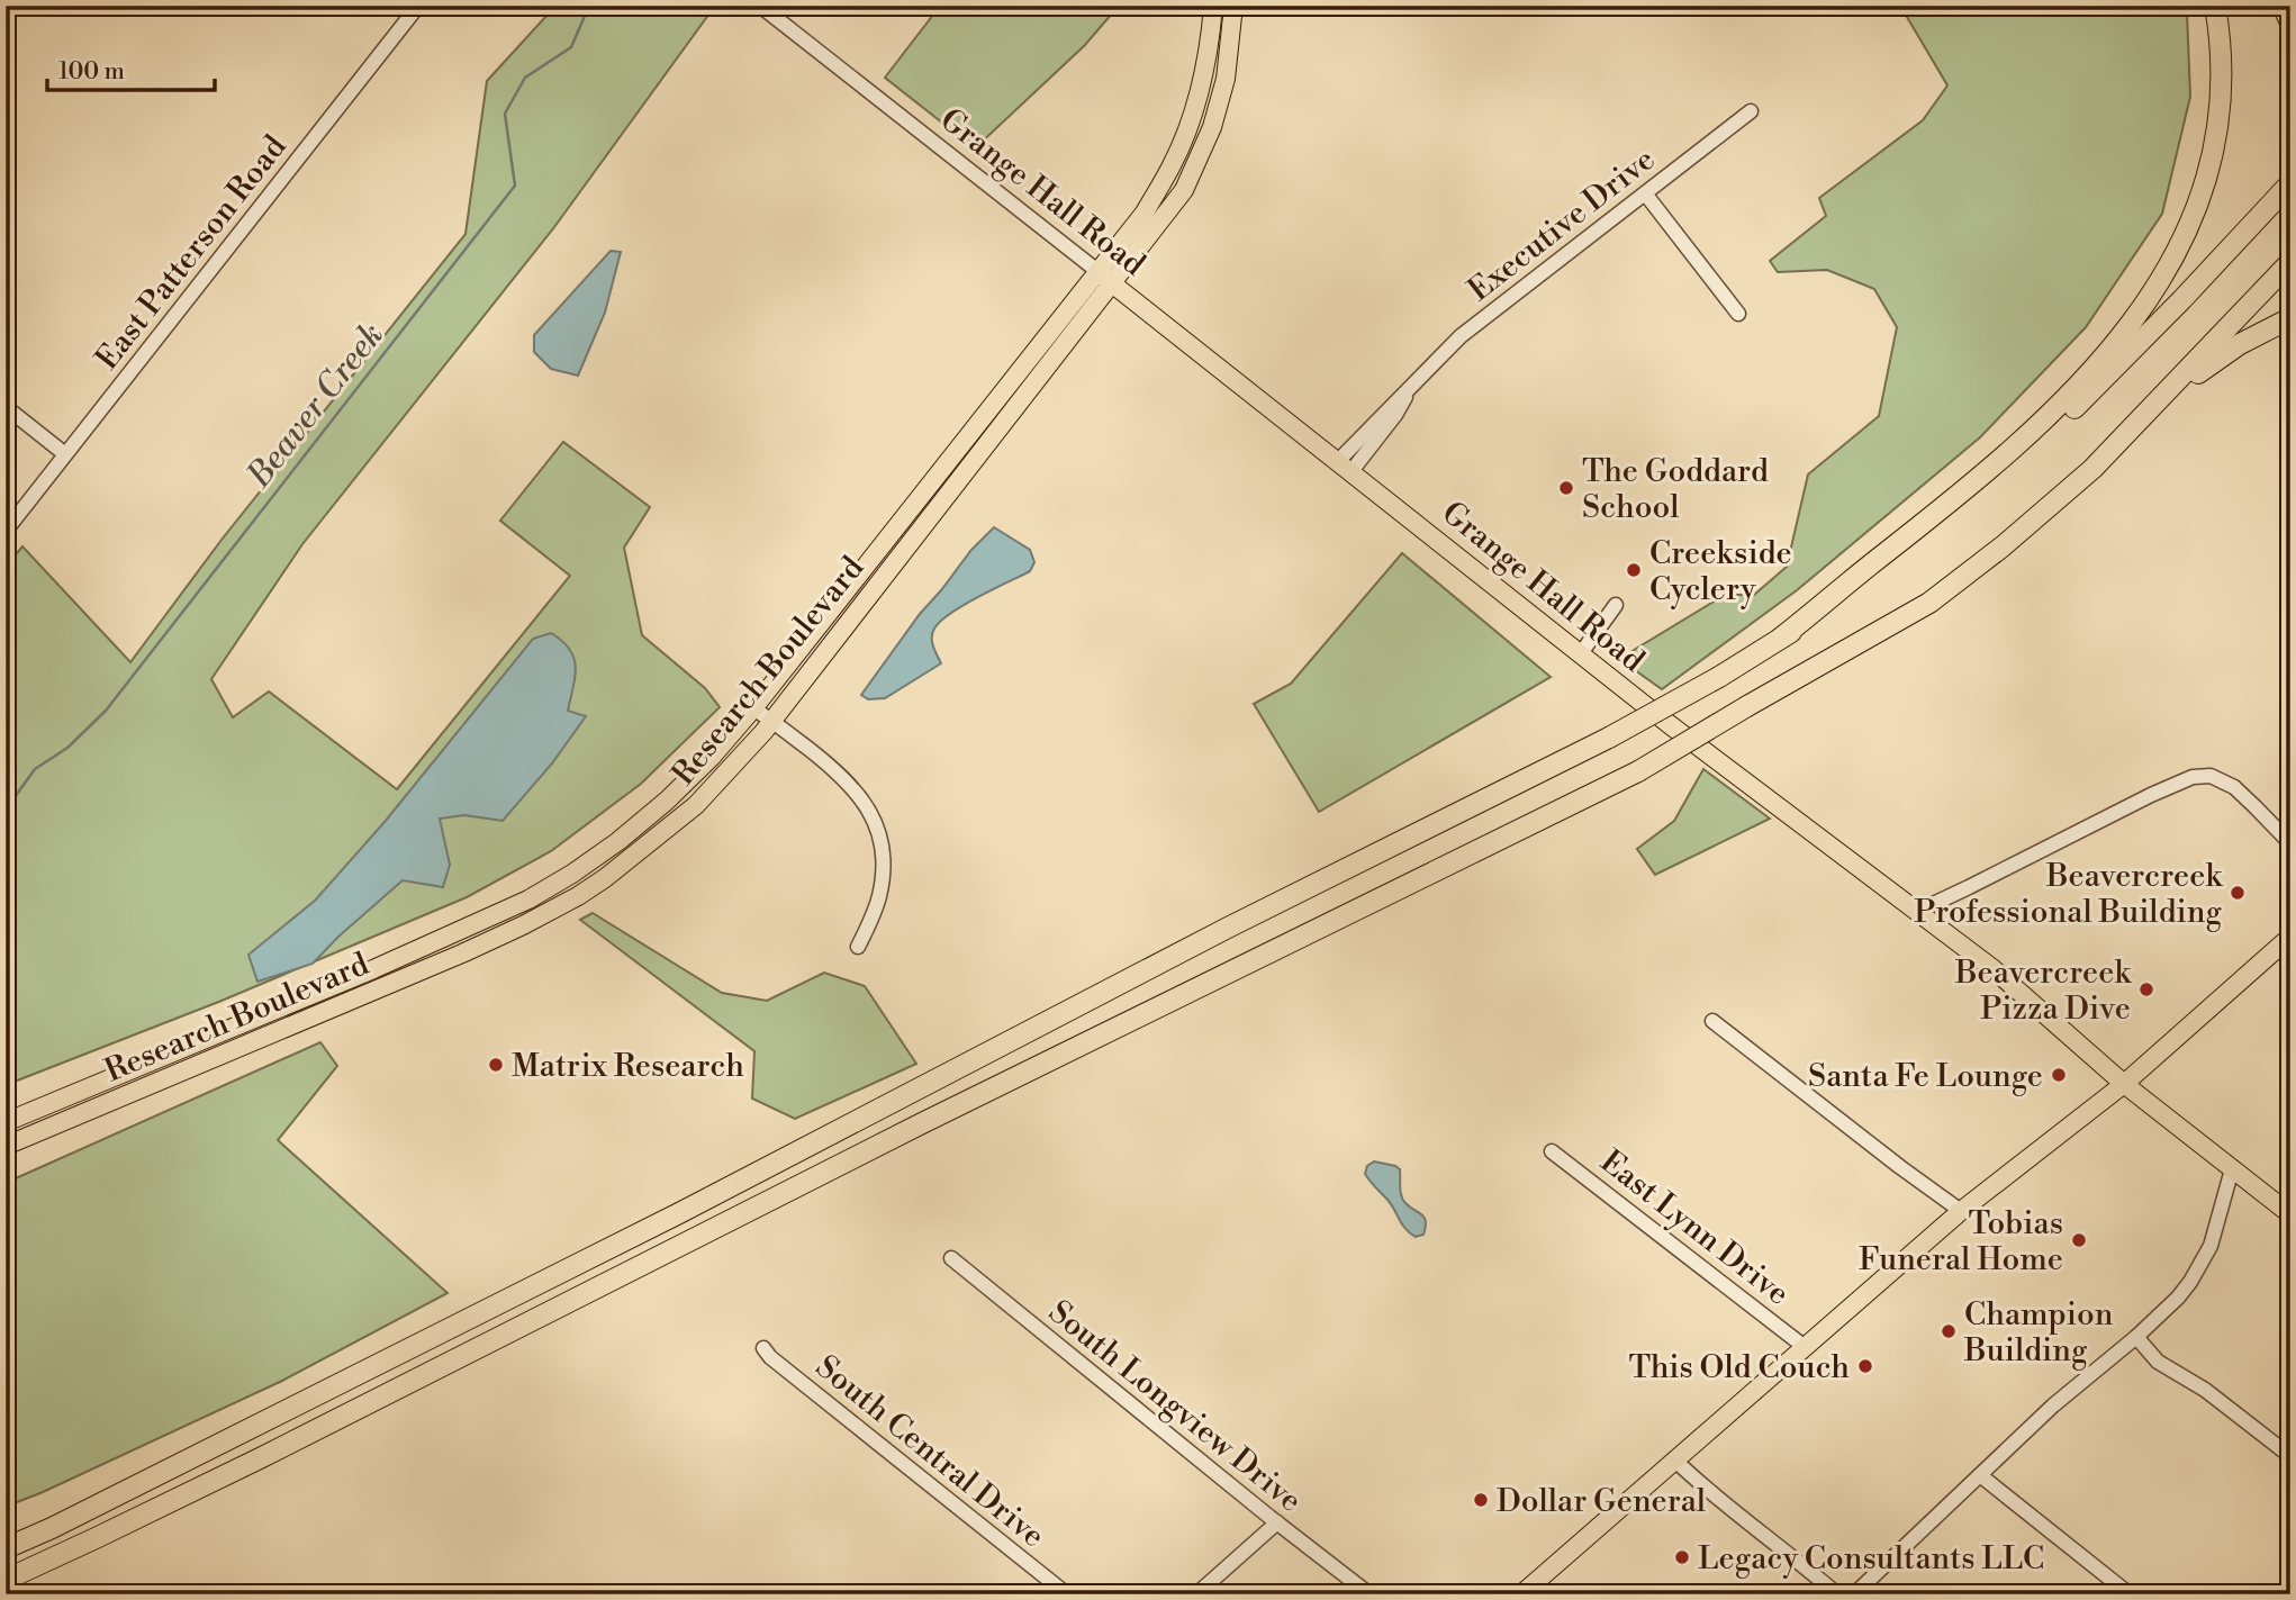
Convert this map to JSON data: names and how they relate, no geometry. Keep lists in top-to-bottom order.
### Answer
{
  "streets": {
    "main road": ["Grange Hall Road", "Research Boulevard"],
    "street": [
      "Executive Drive",
      "East Patterson Road",
      "East Lynn Drive",
      "South Longview Drive",
      "South Central Drive"
    ]
  },
  "crossings": [
    ["Grange Hall Road", "Executive Drive"],
    ["Grange Hall Road", "Research Boulevard"]
  ],
  "water": ["Beaver Creek"],
  "places": [
    "The Goddard School",
    "Creekside Cyclery",
    "Beavercreek Professional Building",
    "Beavercreek Pizza Dive",
    "Matrix Research",
    "Santa Fe Lounge",
    "Tobias Funeral Home",
    "Champion Building",
    "This Old Couch",
    "Dollar General",
    "Legacy Consultants LLC"
  ],
  "scale_bar": "100 m"
}
